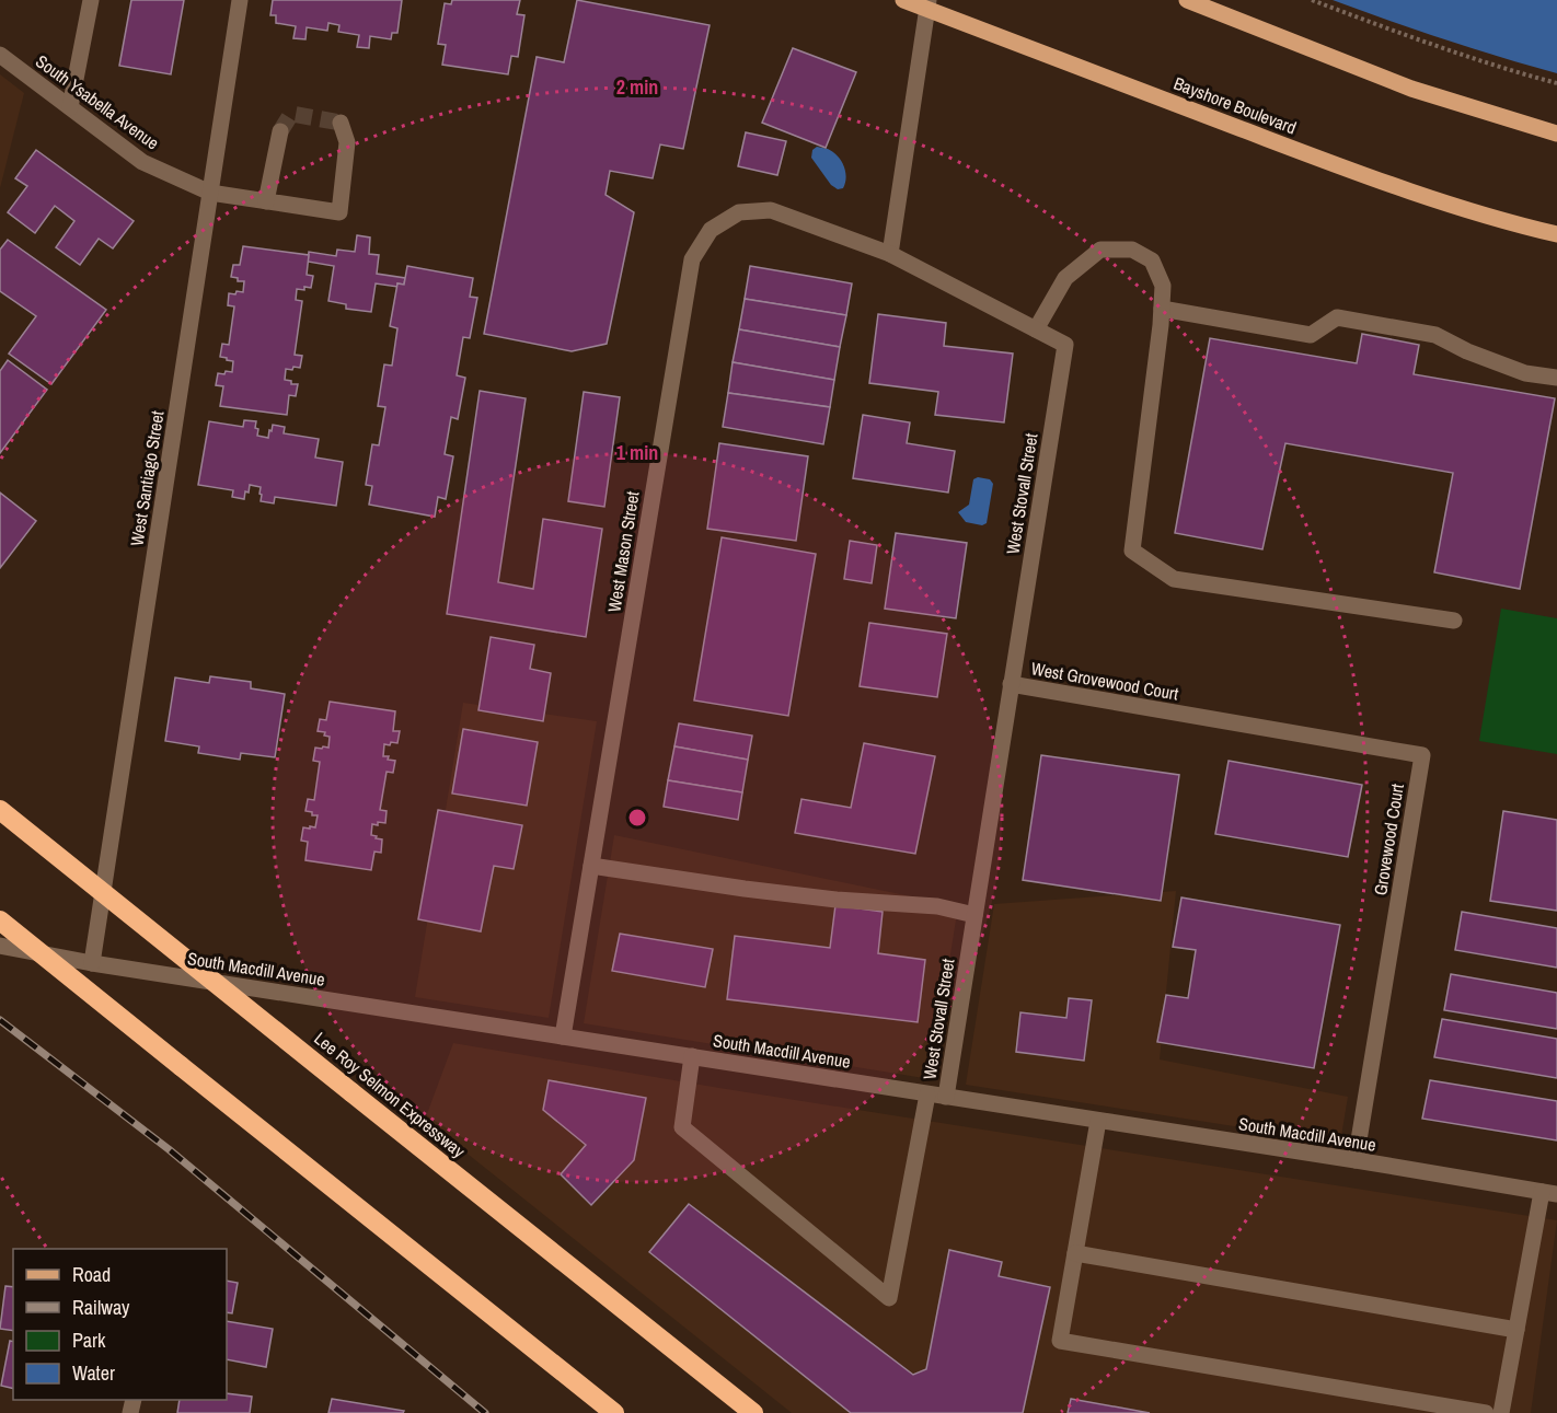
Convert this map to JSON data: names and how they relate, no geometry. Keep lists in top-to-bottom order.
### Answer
{
  "streets": {
    "highway": ["Lee Roy Selmon Expressway"],
    "main road": ["Bayshore Boulevard"],
    "street": [
      "South Ysabella Avenue",
      "West Santiago Street",
      "West Stovall Street",
      "West Mason Street",
      "West Grovewood Court",
      "Grovewood Court",
      "South Macdill Avenue"
    ]
  },
  "crossings": [
    ["South Ysabella Avenue", "West Santiago Street"],
    ["West Santiago Street", "South Macdill Avenue"],
    ["West Stovall Street", "West Mason Street"],
    ["West Stovall Street", "West Grovewood Court"],
    ["West Stovall Street", "South Macdill Avenue"],
    ["West Mason Street", "South Macdill Avenue"],
    ["West Grovewood Court", "Grovewood Court"],
    ["Grovewood Court", "South Macdill Avenue"]
  ],
  "legend": [
    "Road",
    "Railway",
    "Park",
    "Water"
  ],
  "rings": ["2 min", "1 min"]
}
